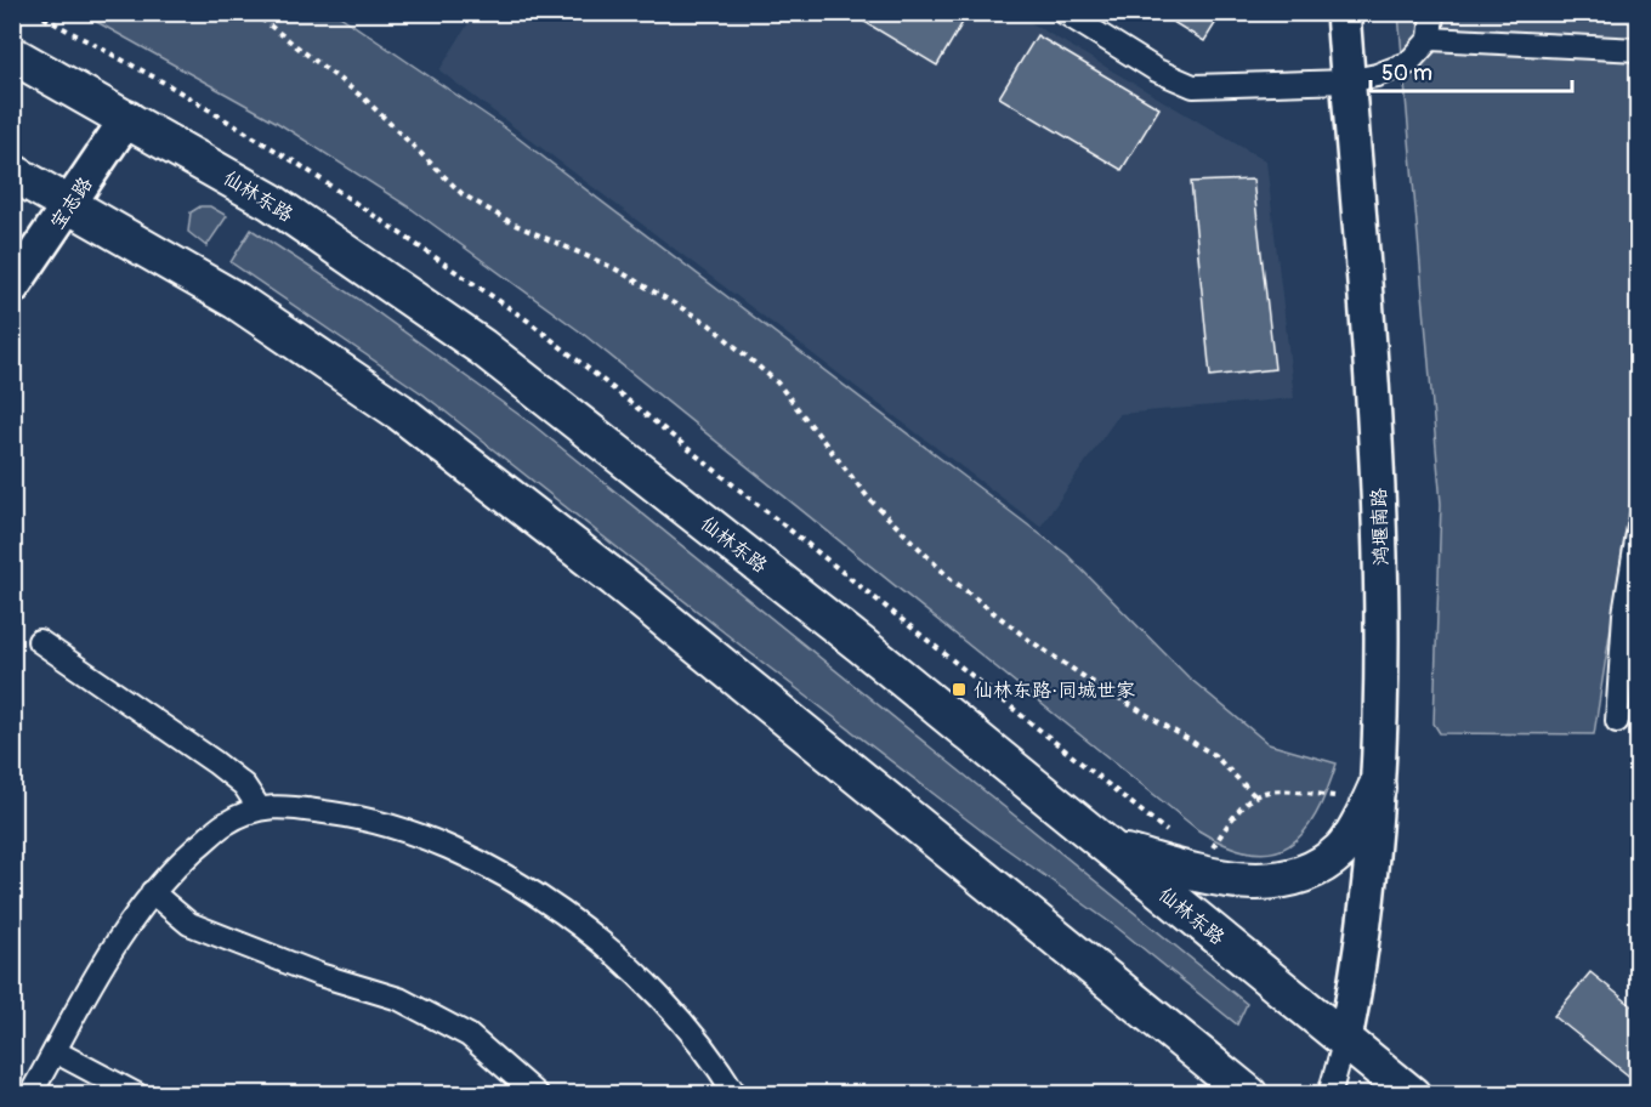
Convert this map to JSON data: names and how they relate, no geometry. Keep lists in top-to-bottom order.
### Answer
{
  "streets": {
    "main road": ["仙林东路"],
    "street": ["宝志路", "鸿堰南路"]
  },
  "crossings": [
    ["仙林东路", "宝志路"],
    ["仙林东路", "鸿堰南路"]
  ],
  "places": {
    "transit": ["仙林东路·同城世家"]
  },
  "scale_bar": "50 m"
}
